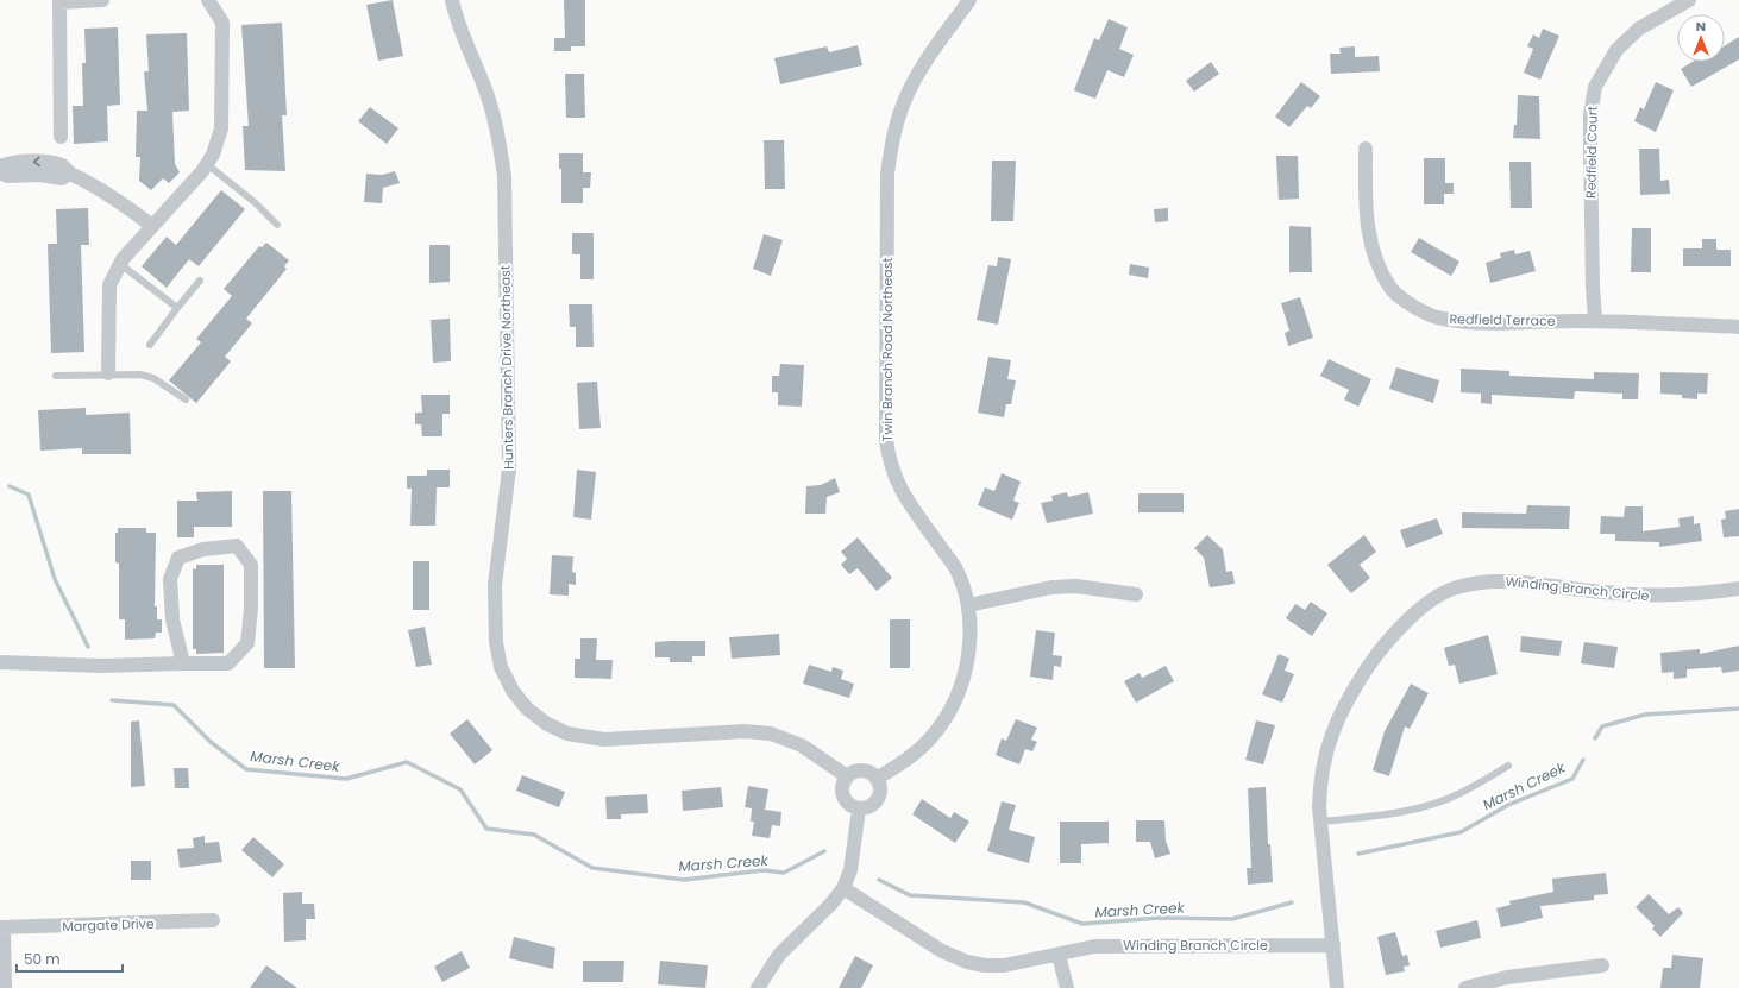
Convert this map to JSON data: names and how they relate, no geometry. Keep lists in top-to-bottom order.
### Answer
{
  "streets": {
    "street": [
      "Redfield Court",
      "Redfield Terrace",
      "Twin Branch Road Northeast",
      "Hunters Branch Drive Northeast",
      "Winding Branch Circle",
      "Margate Drive"
    ]
  },
  "crossings": [
    ["Redfield Court", "Redfield Terrace"],
    ["Twin Branch Road Northeast", "Hunters Branch Drive Northeast"]
  ],
  "water": ["Marsh Creek"],
  "scale_bar": "50 m",
  "north": "top"
}
